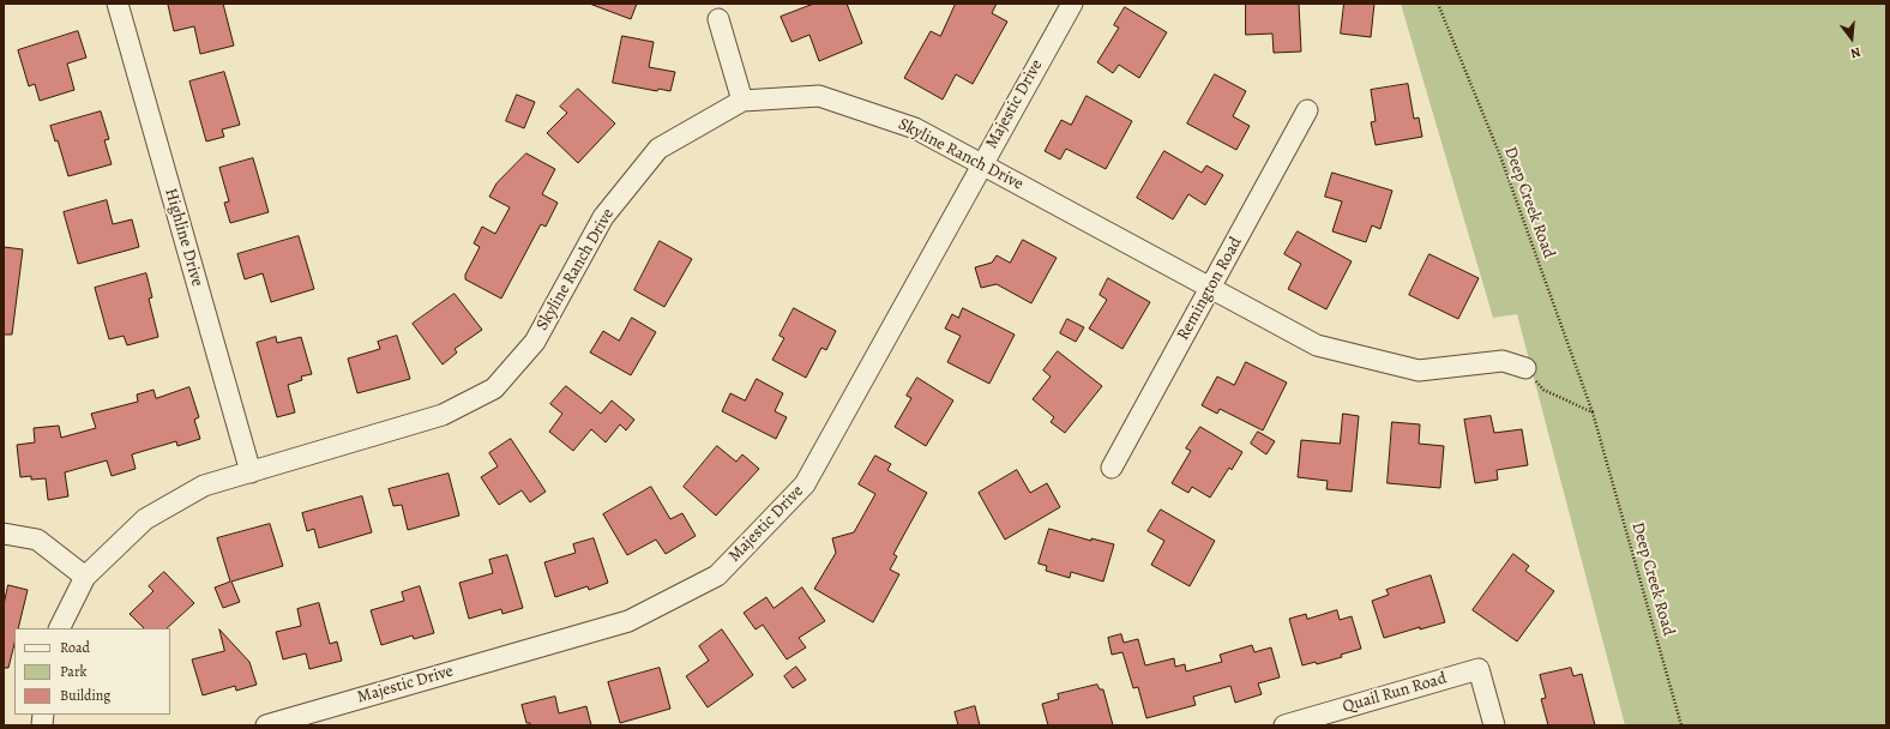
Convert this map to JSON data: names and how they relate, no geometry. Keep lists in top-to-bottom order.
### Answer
{
  "streets": {
    "street": [
      "Majestic Drive",
      "Skyline Ranch Drive",
      "Highline Drive",
      "Remington Road",
      "Quail Run Road"
    ],
    "path": ["Deep Creek Road"]
  },
  "crossings": [
    ["Majestic Drive", "Skyline Ranch Drive"],
    ["Skyline Ranch Drive", "Highline Drive"],
    ["Skyline Ranch Drive", "Remington Road"]
  ],
  "legend": ["Road", "Park", "Building"],
  "north": "bottom"
}
